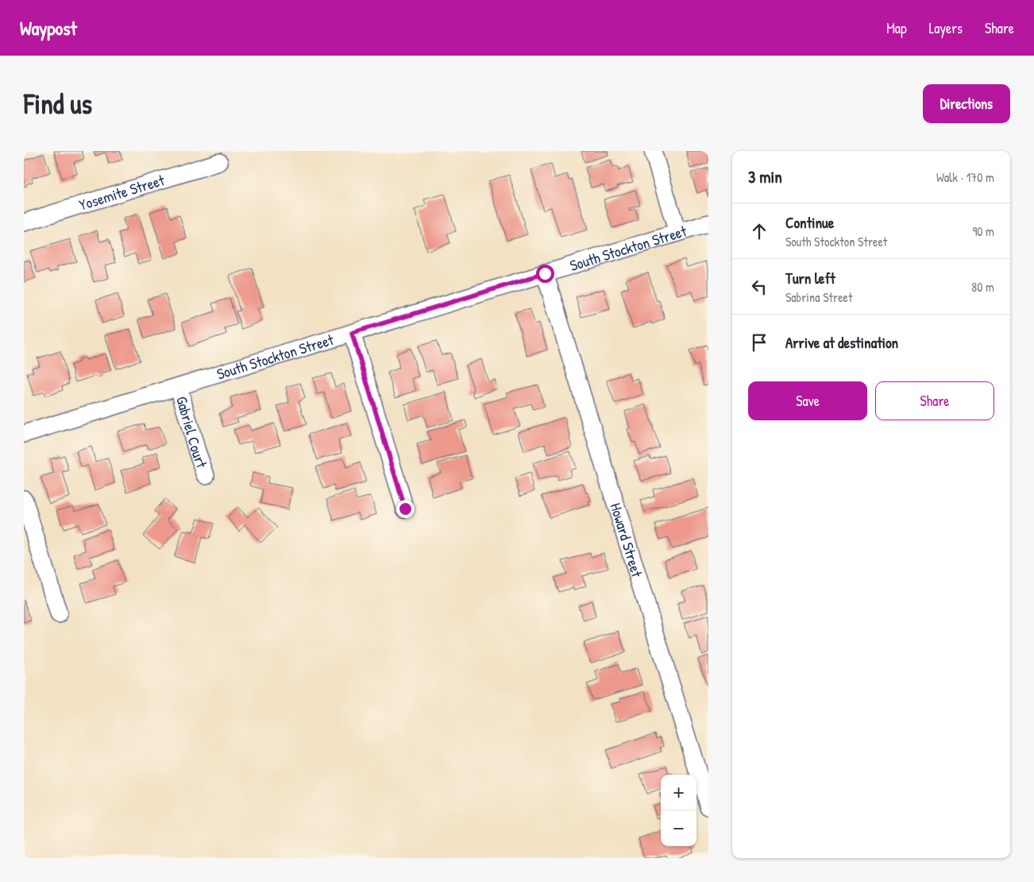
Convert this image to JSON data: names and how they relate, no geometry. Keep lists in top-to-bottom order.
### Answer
{
  "streets": {
    "street": [
      "Yosemite Street",
      "South Stockton Street",
      "Gabriel Court",
      "Howard Street"
    ]
  },
  "crossings": [
    ["South Stockton Street", "Gabriel Court"],
    ["South Stockton Street", "Howard Street"]
  ],
  "page": {
    "header": "Waypost",
    "nav": ["Map", "Layers", "Share"],
    "buttons": [
      "Directions",
      ["Save", "Share"]
    ],
    "title": "Find us",
    "heading": ["3 min", "Walk · 170 m"],
    "list": [
      ["Continue", "South Stockton Street", "90 m"],
      ["Turn left", "Sabrina Street", "80 m"],
      "Arrive at destination"
    ],
    "map_buttons": ["+", "−"]
  }
}
